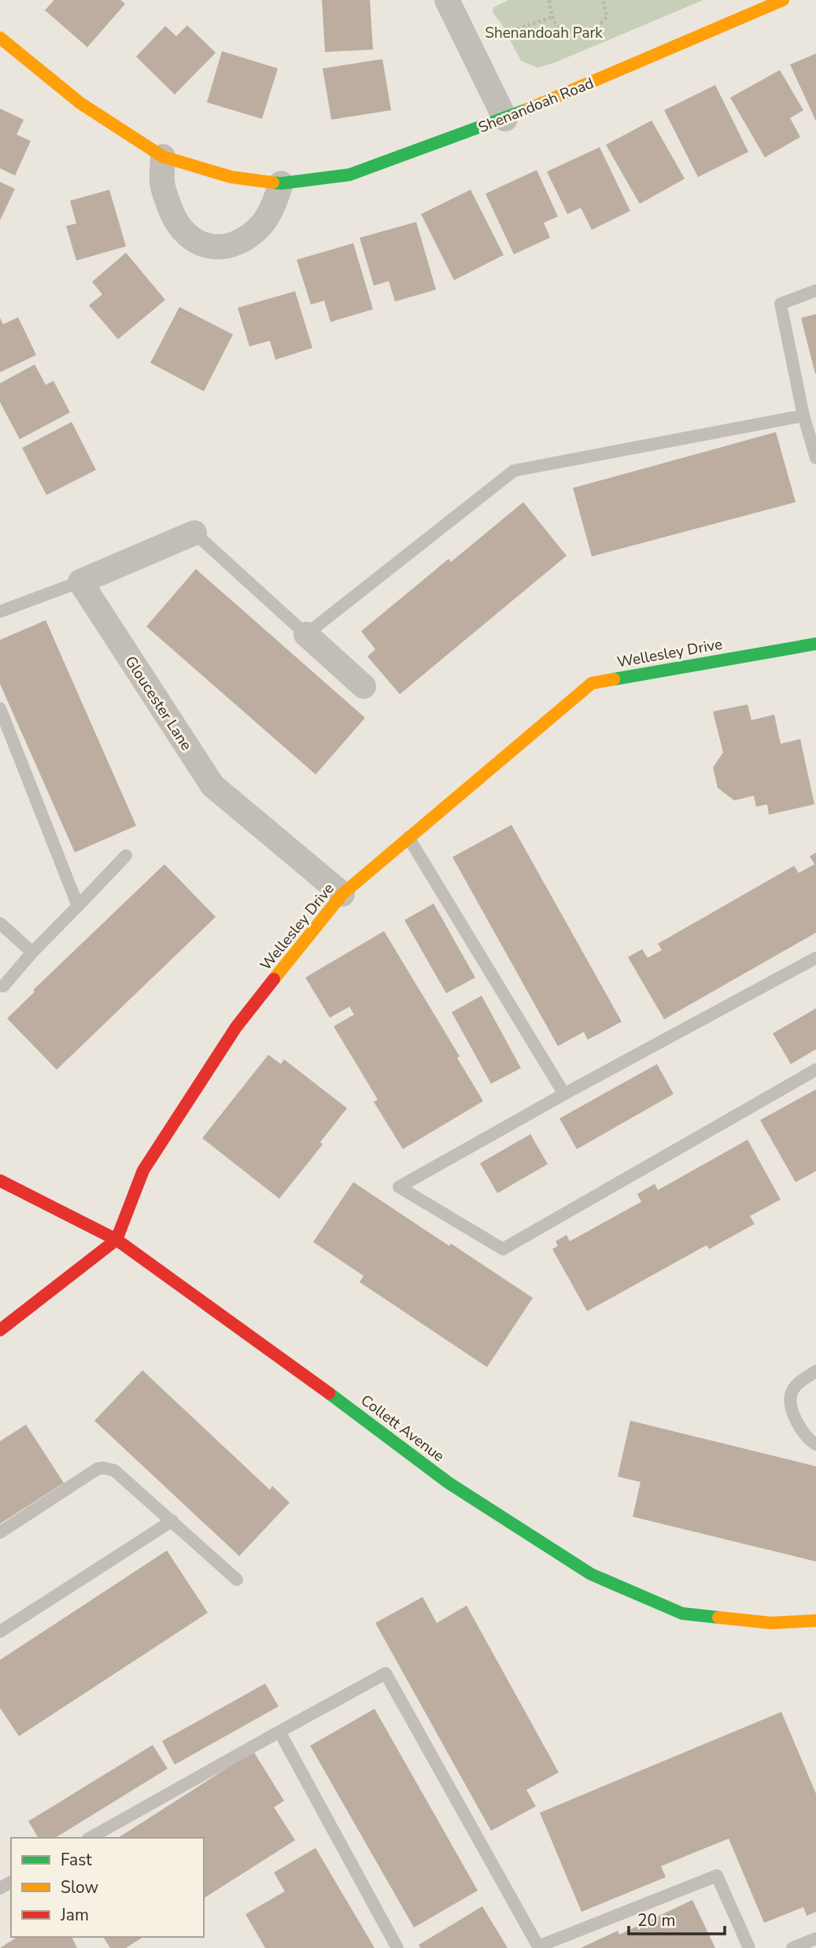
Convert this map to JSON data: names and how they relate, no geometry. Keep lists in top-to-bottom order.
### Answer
{
  "streets": {
    "street": [
      "Shenandoah Road",
      "Wellesley Drive",
      "Gloucester Lane",
      "Collett Avenue"
    ]
  },
  "crossings": [
    ["Wellesley Drive", "Gloucester Lane"],
    ["Wellesley Drive", "Collett Avenue"]
  ],
  "parks": ["Shenandoah Park"],
  "legend": ["Fast", "Slow", "Jam"],
  "scale_bar": "20 m"
}
